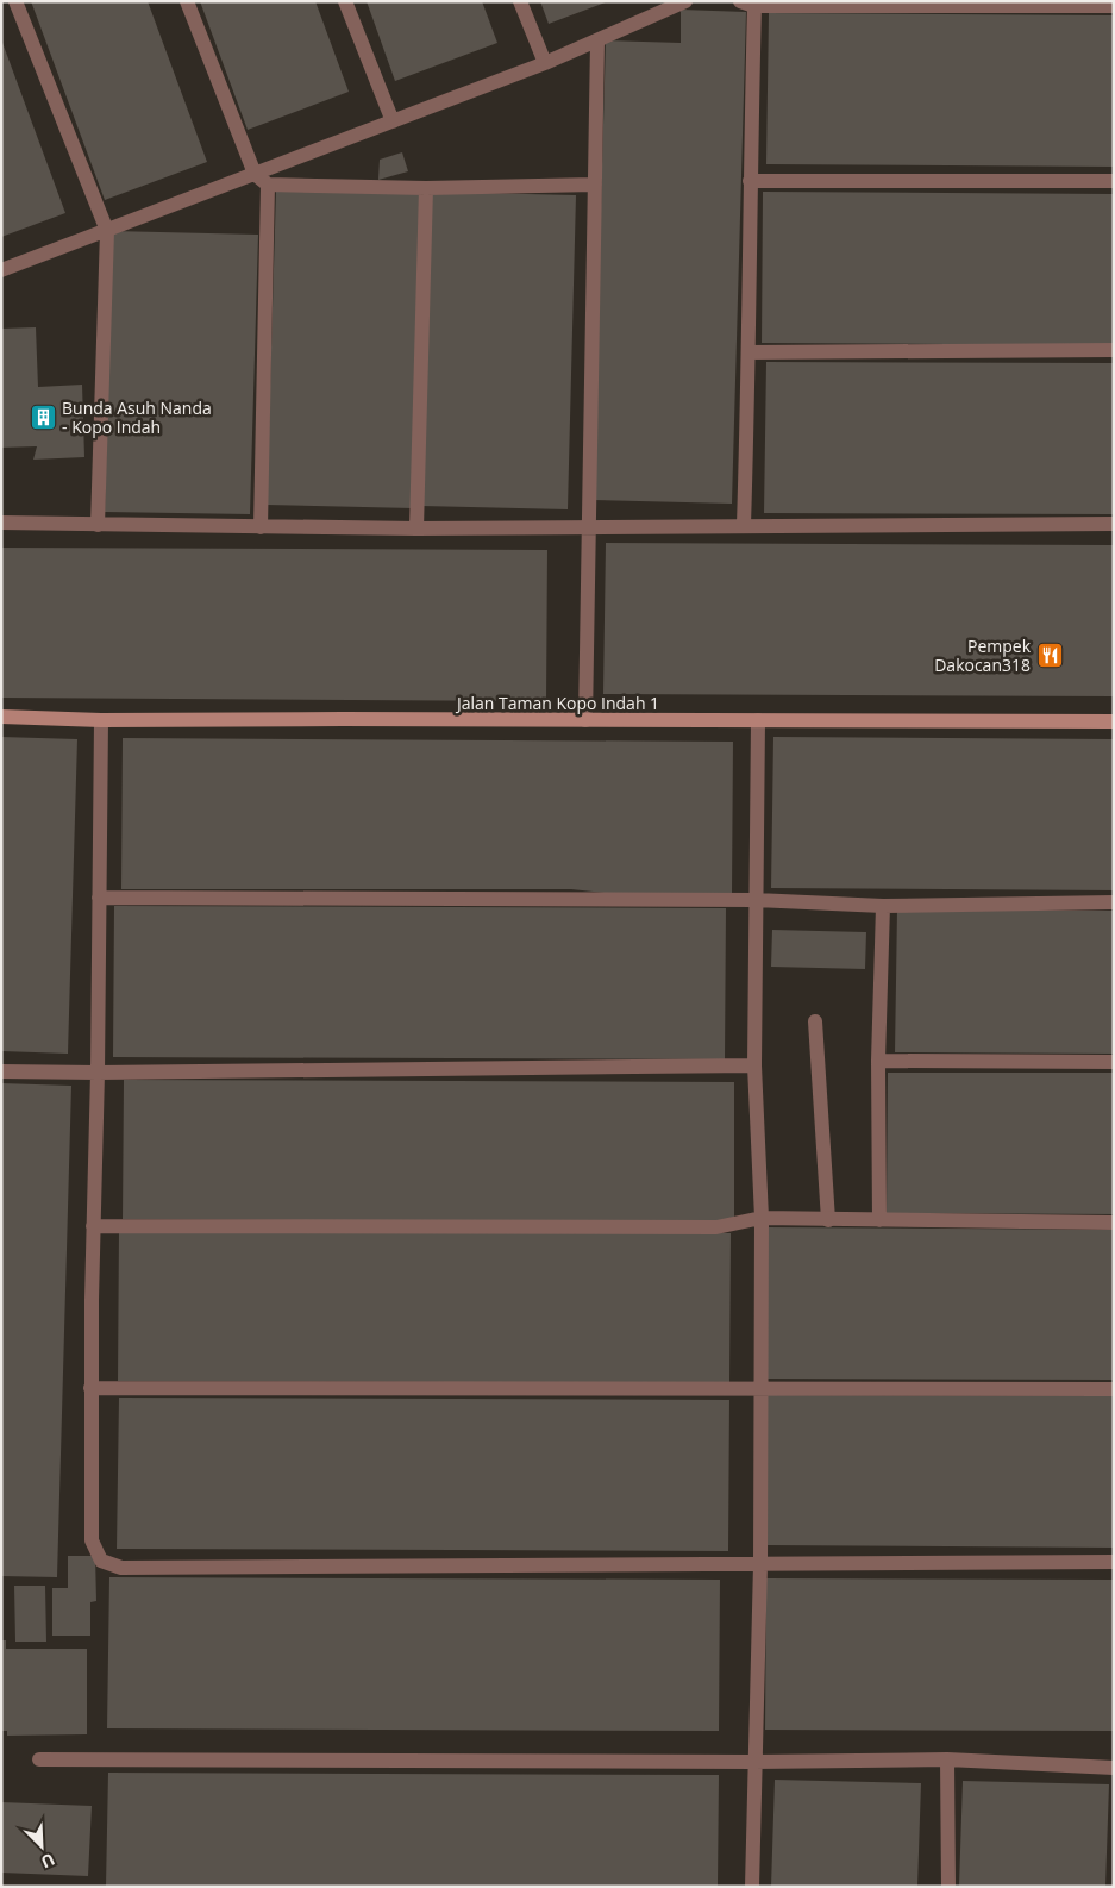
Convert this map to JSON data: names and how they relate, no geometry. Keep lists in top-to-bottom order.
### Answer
{
  "streets": {
    "main road": ["Jalan Taman Kopo Indah 1"]
  },
  "places": {
    "building": ["Bunda Asuh Nanda - Kopo Indah"],
    "restaurant": ["Pempek Dakocan318"]
  },
  "north": "bottom right"
}
